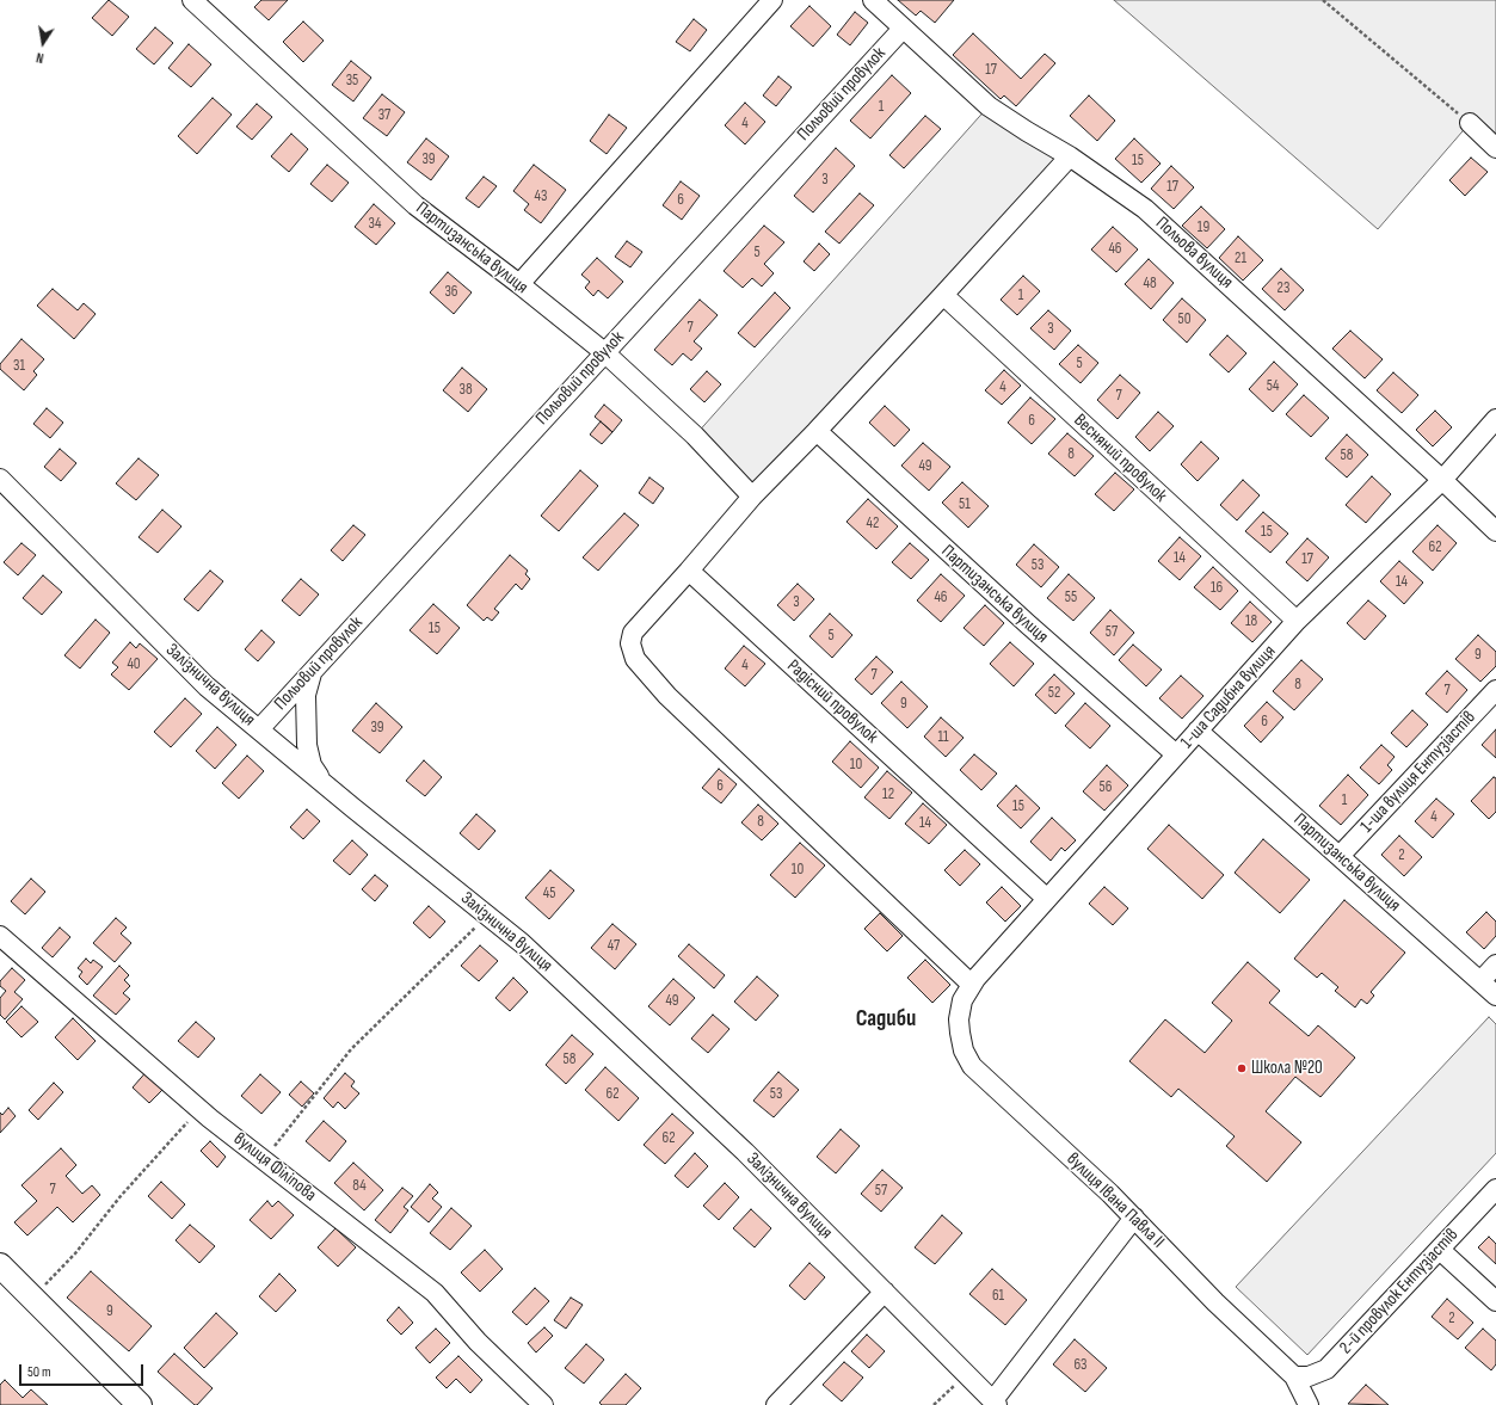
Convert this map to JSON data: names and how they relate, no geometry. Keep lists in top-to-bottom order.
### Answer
{
  "streets": {
    "street": [
      "Польовий провулок",
      "Партизанська вулиця",
      "Польова вулиця",
      "Весняний провулок",
      "Залізнична вулиця",
      "1-ша Садибна вулиця",
      "Радісний провулок",
      "1-ша вулиця Ентузіастів",
      "вулиця Філіпова",
      "вулиця Івана Павла II",
      "2-й провулок Ентузіастів"
    ]
  },
  "crossings": [
    ["Польовий провулок", "Партизанська вулиця"],
    ["Польовий провулок", "Польова вулиця"],
    ["Польовий провулок", "Залізнична вулиця"],
    ["Партизанська вулиця", "1-ша Садибна вулиця"],
    ["Партизанська вулиця", "1-ша вулиця Ентузіастів"],
    ["Польова вулиця", "1-ша Садибна вулиця"],
    ["Весняний провулок", "1-ша Садибна вулиця"],
    ["1-ша Садибна вулиця", "Радісний провулок"],
    ["1-ша Садибна вулиця", "вулиця Івана Павла II"],
    ["вулиця Івана Павла II", "2-й провулок Ентузіастів"]
  ],
  "districts": ["Садиби"],
  "places": ["Школа №20"],
  "house_numbers": [
    "17",
    "35",
    "1",
    "37",
    "4",
    "39",
    "15",
    "3",
    "17",
    "43",
    "6",
    "34",
    "19",
    "46",
    "5",
    "21",
    "48",
    "23",
    "36",
    "1",
    "50",
    "7",
    "3",
    "5",
    "31",
    "54",
    "4",
    "38",
    "7",
    "6",
    "8",
    "58",
    "49",
    "51",
    "42",
    "15",
    "62",
    "14",
    "17",
    "53",
    "14",
    "16",
    "46",
    "55",
    "3",
    "18",
    "15",
    "57",
    "5",
    "9",
    "40",
    "4",
    "7",
    "8",
    "7",
    "52",
    "9",
    "6",
    "39",
    "11",
    "10",
    "6",
    "56",
    "12",
    "1",
    "15",
    "4",
    "8",
    "14",
    "2",
    "10",
    "45",
    "47",
    "49",
    "58",
    "62",
    "53",
    "62",
    "84",
    "7",
    "57",
    "61",
    "9",
    "2",
    "63"
  ],
  "scale_bar": "50 m",
  "north": "bottom"
}
